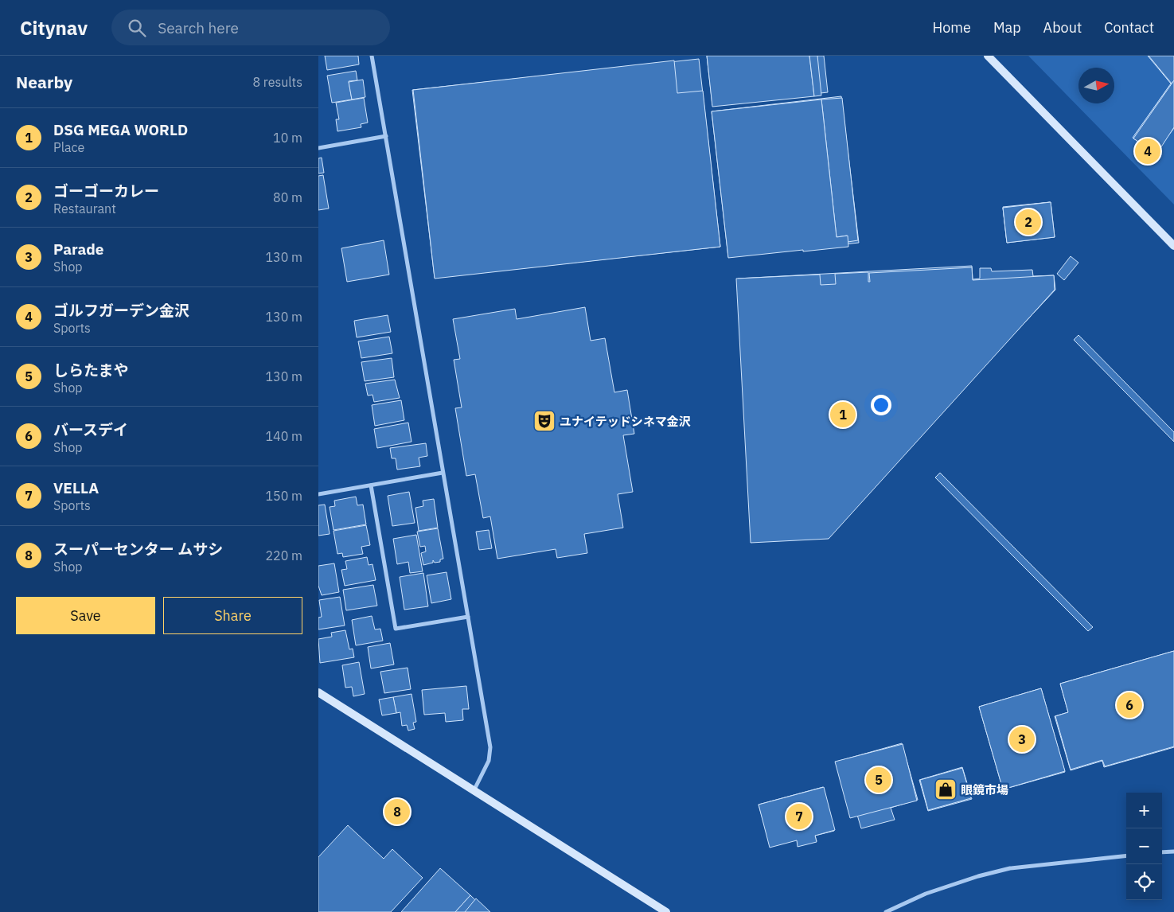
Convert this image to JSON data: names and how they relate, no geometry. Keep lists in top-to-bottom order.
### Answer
{
  "places": {
    "theatre": ["ユナイテッドシネマ金沢"],
    "shop": ["眼鏡市場"]
  },
  "north": "right",
  "page": {
    "header": "Citynav",
    "search": "Search here",
    "nav": [
      "Home",
      "Map",
      "About",
      "Contact"
    ],
    "heading": ["Nearby", "8 results"],
    "list": [
      {
        "mark": "1",
        "name": "DSG MEGA WORLD",
        "note": "Place",
        "value": "10 m"
      },
      {
        "mark": "2",
        "name": "ゴーゴーカレー",
        "note": "Restaurant",
        "value": "80 m"
      },
      {
        "mark": "3",
        "name": "Parade",
        "note": "Shop",
        "value": "130 m"
      },
      {
        "mark": "4",
        "name": "ゴルフガーデン金沢",
        "note": "Sports",
        "value": "130 m"
      },
      {
        "mark": "5",
        "name": "しらたまや",
        "note": "Shop",
        "value": "130 m"
      },
      {
        "mark": "6",
        "name": "バースデイ",
        "note": "Shop",
        "value": "140 m"
      },
      {
        "mark": "7",
        "name": "VELLA",
        "note": "Sports",
        "value": "150 m"
      },
      {
        "mark": "8",
        "name": "スーパーセンター ムサシ",
        "note": "Shop",
        "value": "220 m"
      }
    ],
    "pins": [
      "4",
      "2",
      "1",
      "6",
      "3",
      "5",
      "8",
      "7"
    ],
    "buttons": ["Save", "Share"],
    "map_buttons": ["+", "−"]
  }
}
